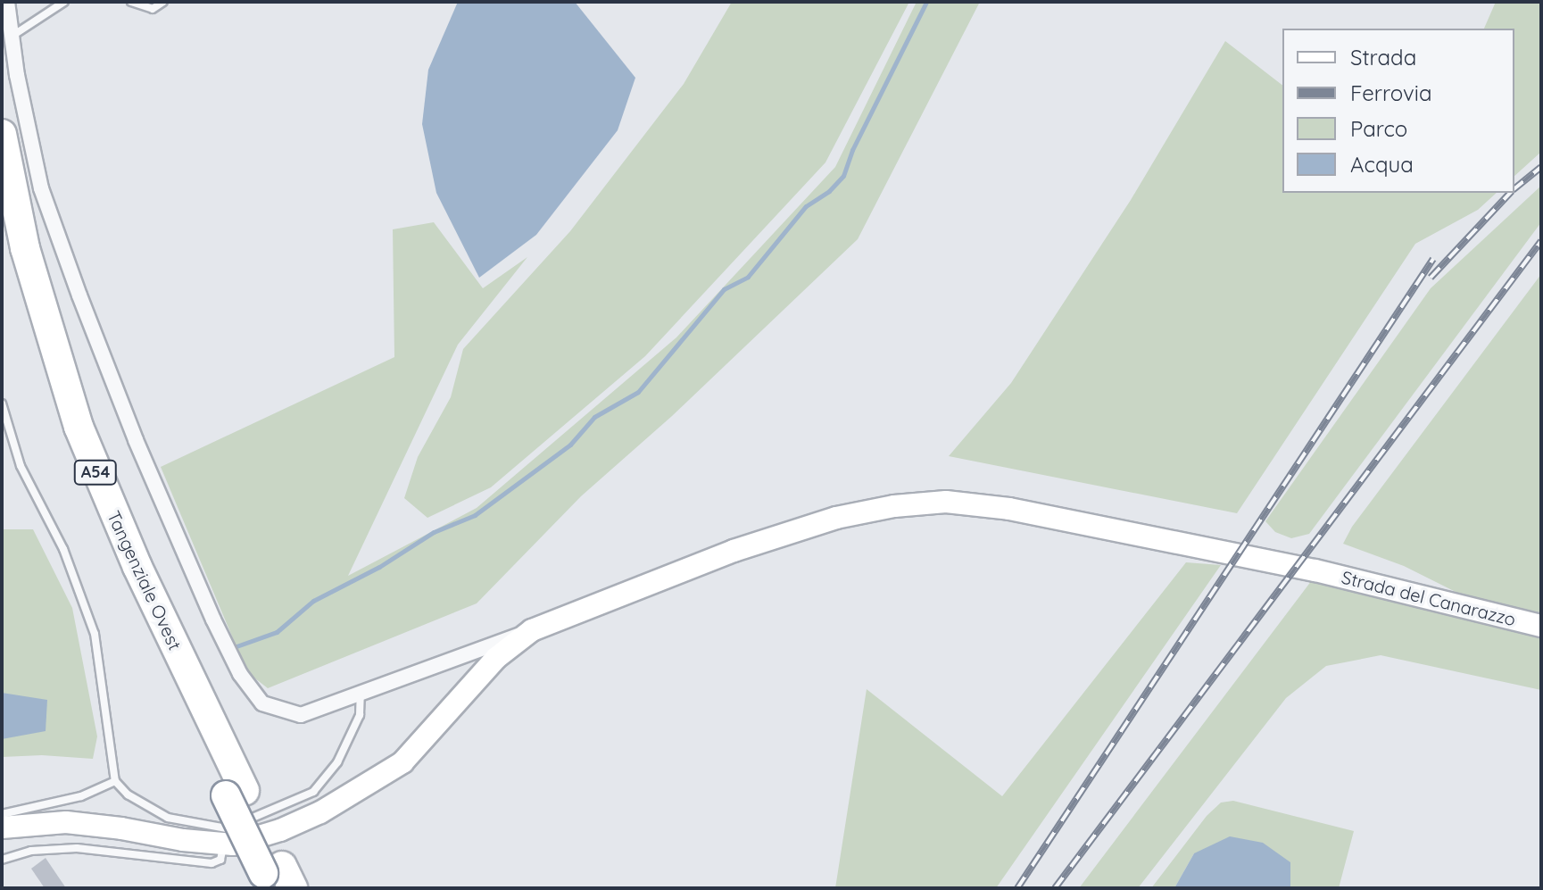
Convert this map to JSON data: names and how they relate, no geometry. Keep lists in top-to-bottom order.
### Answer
{
  "streets": {
    "highway": ["A54", "Tangenziale Ovest"],
    "street": ["Strada del Canarazzo"]
  },
  "legend": [
    "Strada",
    "Ferrovia",
    "Parco",
    "Acqua"
  ]
}
